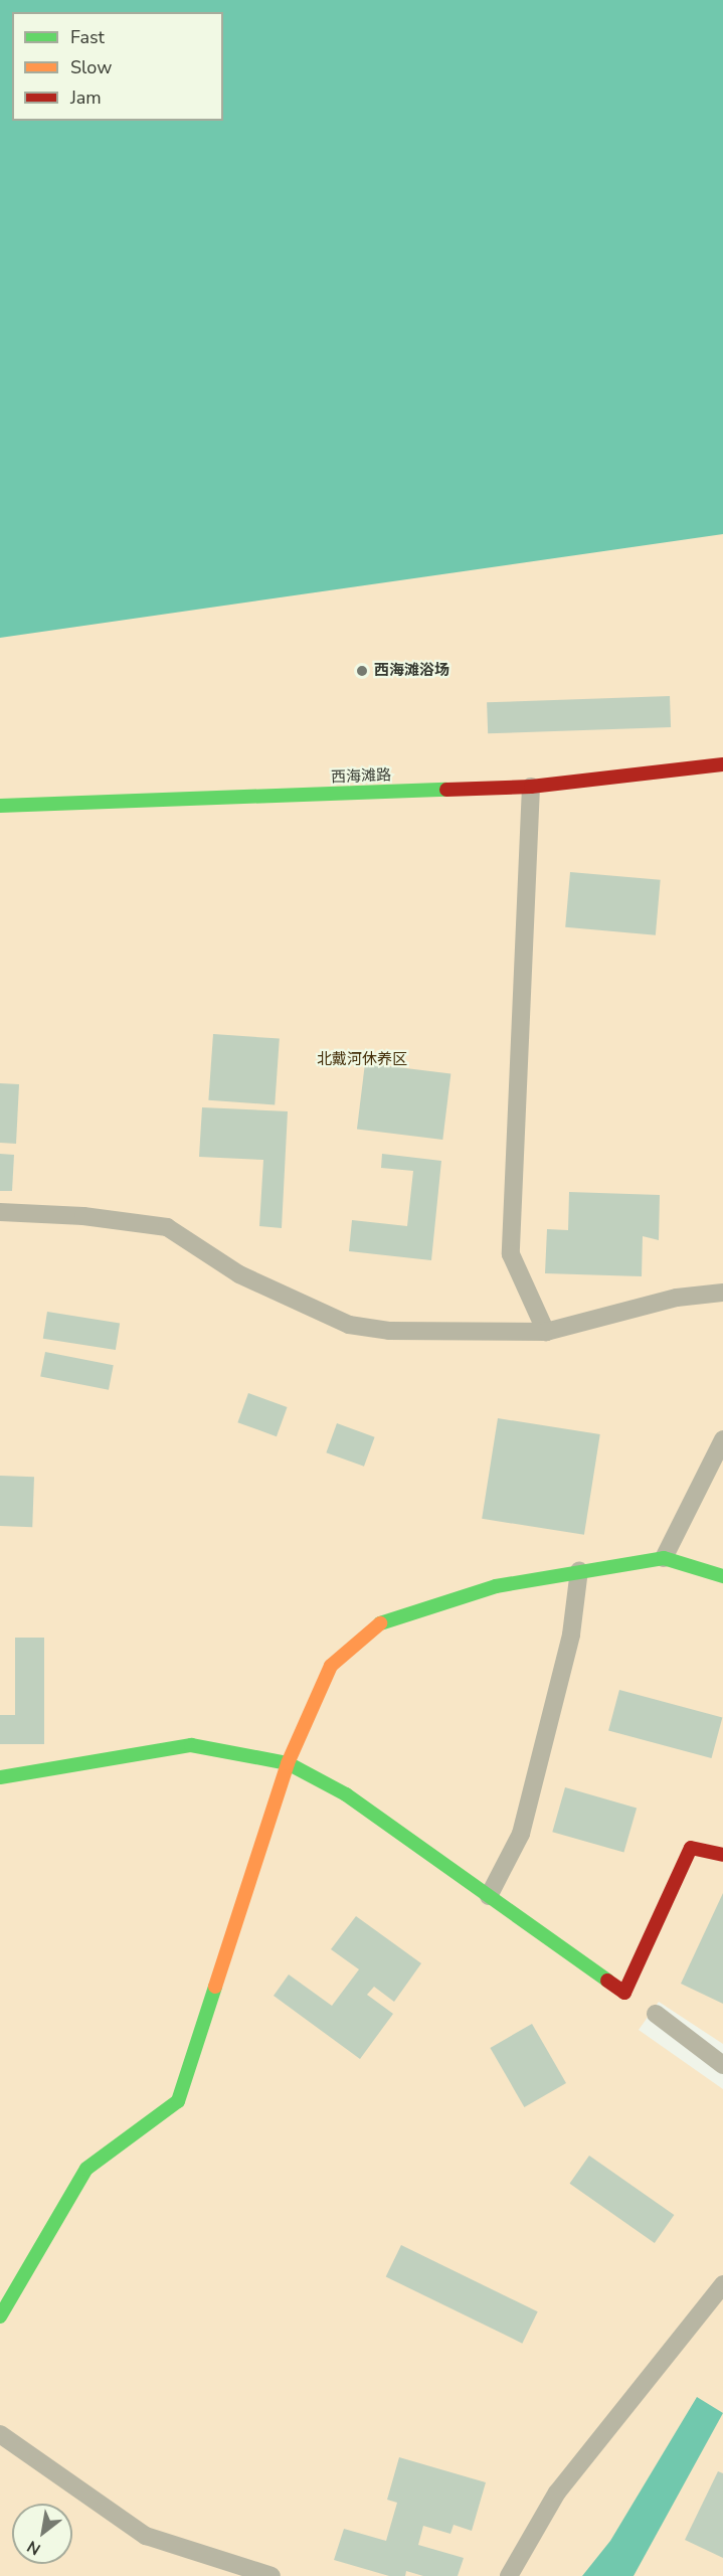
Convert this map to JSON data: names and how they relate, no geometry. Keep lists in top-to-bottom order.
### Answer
{
  "streets": {
    "street": ["西海滩路"]
  },
  "parks": ["北戴河休养区"],
  "places": ["西海滩浴场"],
  "legend": ["Fast", "Slow", "Jam"],
  "north": "bottom left"
}
